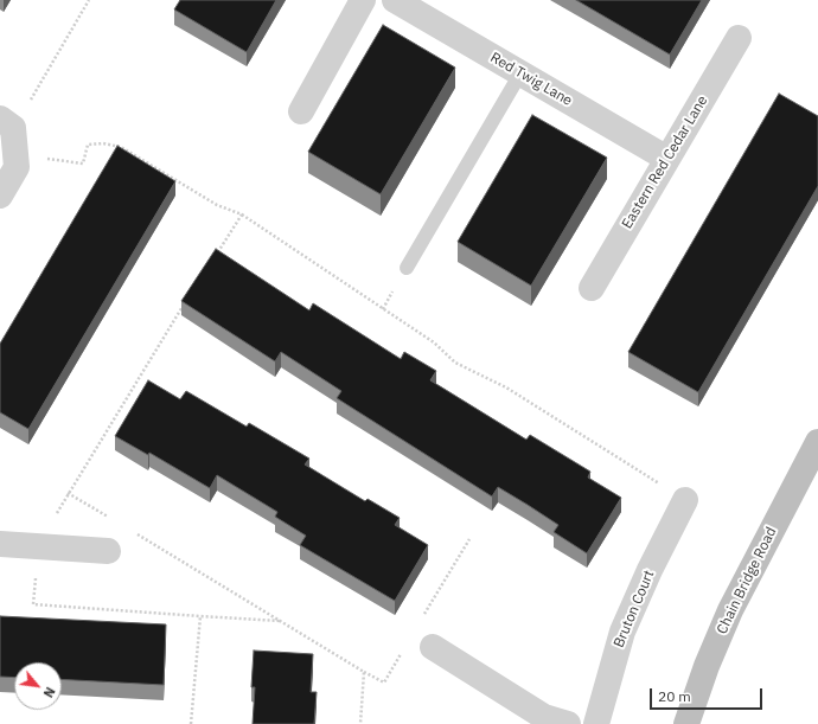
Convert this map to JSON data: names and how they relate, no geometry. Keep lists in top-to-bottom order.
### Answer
{
  "streets": {
    "main road": ["Chain Bridge Road"],
    "street": ["Red Twig Lane", "Eastern Red Cedar Lane", "Bruton Court"]
  },
  "crossings": [
    ["Red Twig Lane", "Eastern Red Cedar Lane"]
  ],
  "scale_bar": "20 m",
  "north": "bottom right"
}
